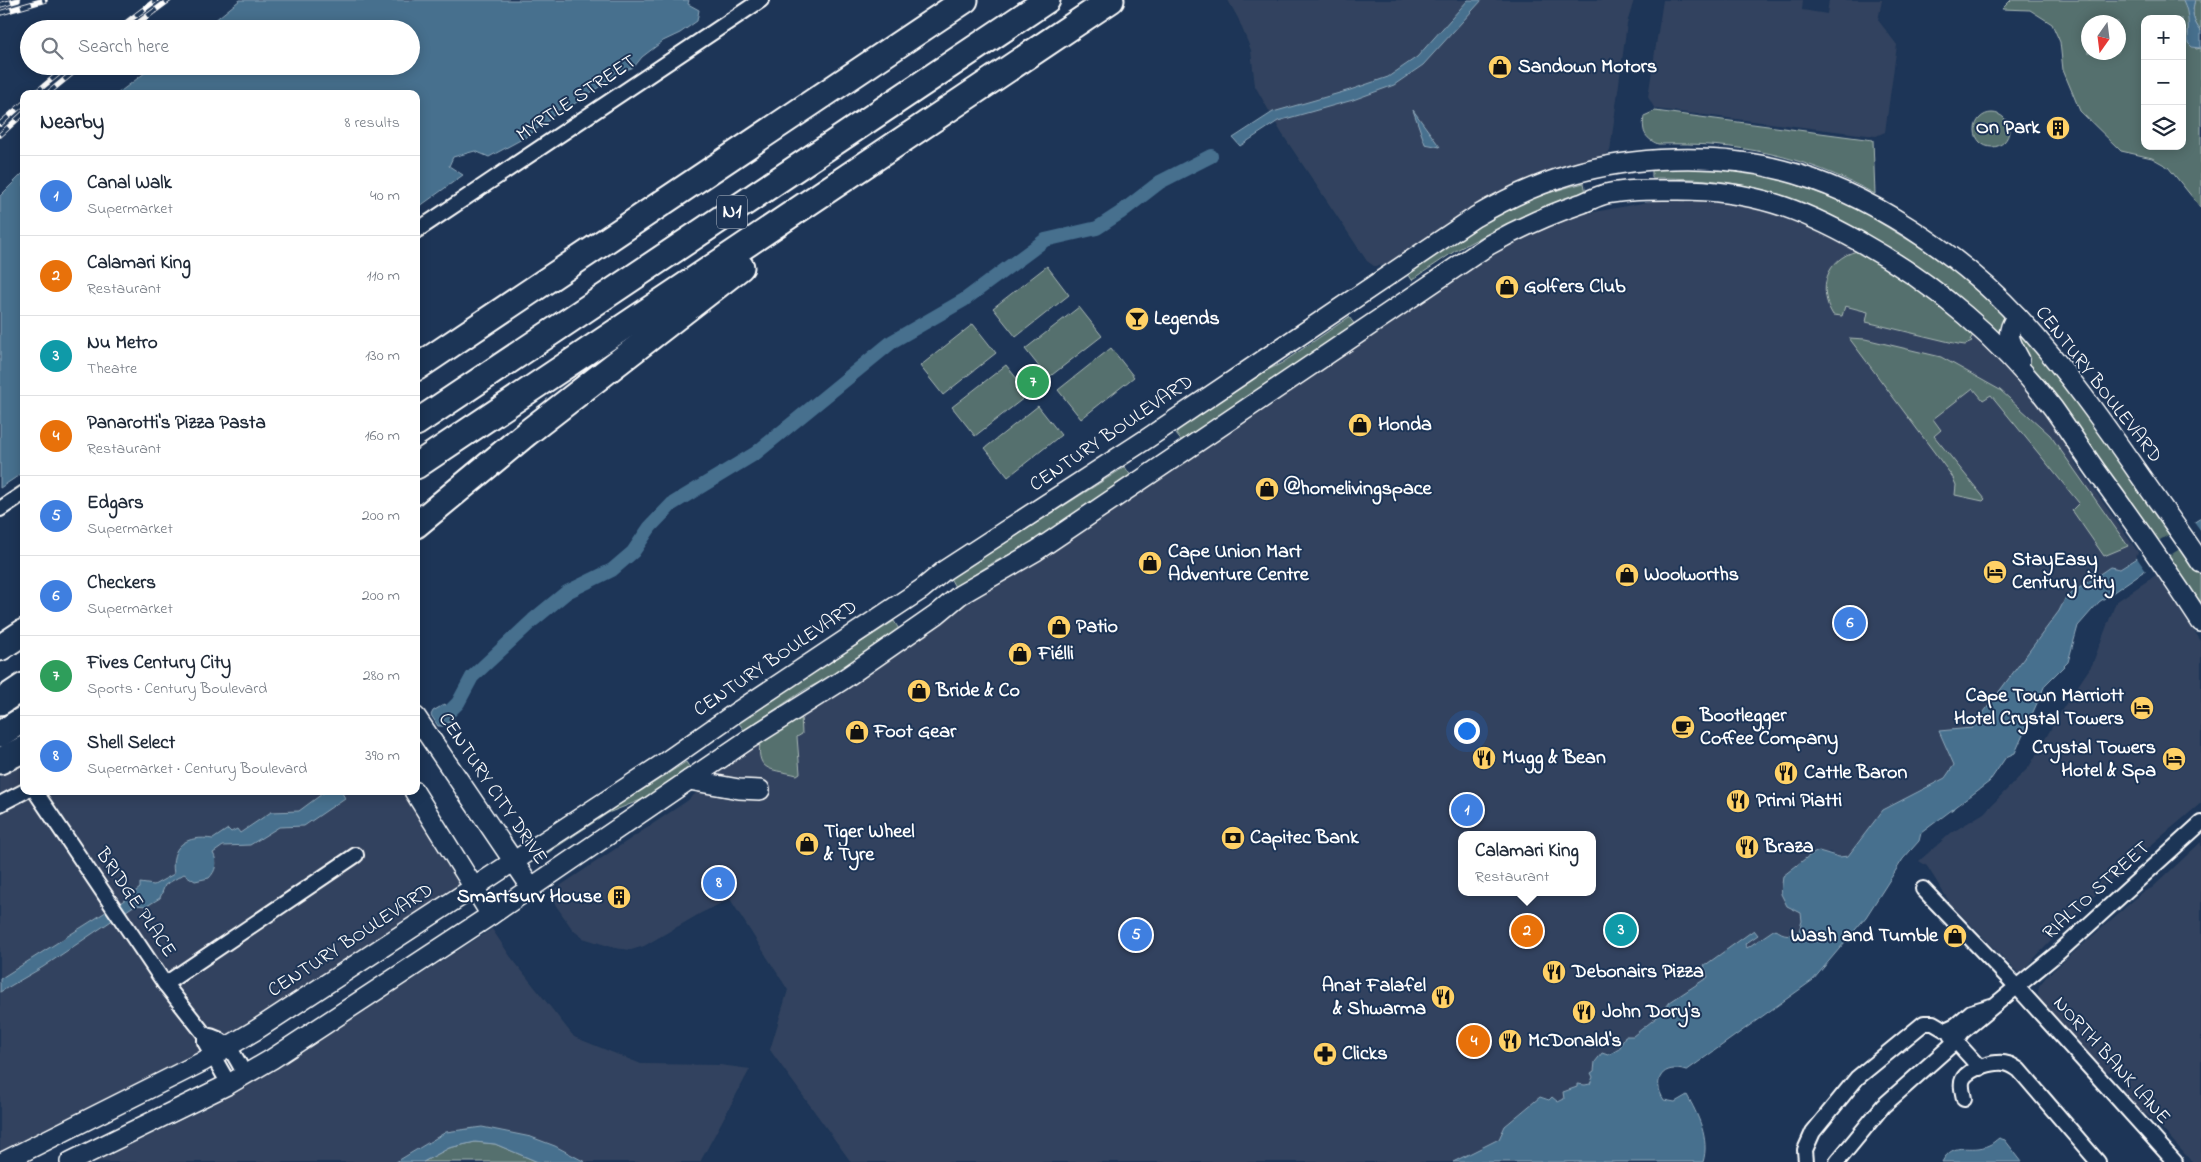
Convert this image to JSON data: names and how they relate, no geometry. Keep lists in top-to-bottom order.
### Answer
{
  "streets": {
    "highway": ["N1"],
    "main road": ["CENTURY BOULEVARD", "CENTURY CITY DRIVE"],
    "street": [
      "MYRTLE STREET",
      "RIALTO STREET",
      "BRIDGE PLACE",
      "NORTH BANK LANE"
    ]
  },
  "crossings": [
    ["CENTURY BOULEVARD", "CENTURY CITY DRIVE"],
    ["CENTURY BOULEVARD", "BRIDGE PLACE"],
    ["RIALTO STREET", "NORTH BANK LANE"]
  ],
  "places": {
    "shop": [
      "Sandown Motors",
      "Golfers Club",
      "Honda",
      "@homelivingspace",
      "Cape Union Mart Adventure Centre",
      "Woolworths",
      "Patio",
      "Fiélli",
      "Bride & Co",
      "Foot Gear",
      "Tiger Wheel & Tyre",
      "Wash and Tumble"
    ],
    "building": ["On Park", "Smartsurv House"],
    "bar": ["Legends"],
    "hotel": ["StayEasy Century City", "Cape Town Marriott Hotel Crystal Towers", "Crystal Towers Hotel & Spa"],
    "cafe": ["Bootlegger Coffee Company"],
    "restaurant": [
      "Mugg & Bean",
      "Cattle Baron",
      "Primi Piatti",
      "Braza",
      "Debonairs Pizza",
      "Anat Falafel & Shwarma",
      "John Dory's",
      "McDonald's"
    ],
    "bank": ["Capitec Bank"],
    "pharmacy": ["Clicks"]
  },
  "north": "bottom",
  "page": {
    "map_buttons": ["+", "−"],
    "search": "Search here",
    "heading": ["Nearby", "8 results"],
    "list": [
      {
        "mark": "1",
        "name": "Canal Walk",
        "note": "Supermarket",
        "value": "40 m"
      },
      {
        "mark": "2",
        "name": "Calamari King",
        "note": "Restaurant",
        "value": "110 m"
      },
      {
        "mark": "3",
        "name": "Nu Metro",
        "note": "Theatre",
        "value": "130 m"
      },
      {
        "mark": "4",
        "name": "Panarotti's Pizza Pasta",
        "note": "Restaurant",
        "value": "160 m"
      },
      {
        "mark": "5",
        "name": "Edgars",
        "note": "Supermarket",
        "value": "200 m"
      },
      {
        "mark": "6",
        "name": "Checkers",
        "note": "Supermarket",
        "value": "200 m"
      },
      {
        "mark": "7",
        "name": "Fives Century City",
        "note": "Sports · Century Boulevard",
        "value": "280 m"
      },
      {
        "mark": "8",
        "name": "Shell Select",
        "note": "Supermarket · Century Boulevard",
        "value": "390 m"
      }
    ],
    "pins": [
      "7",
      "6",
      "1",
      "8",
      "3",
      "2",
      "5",
      "4"
    ],
    "popup": ["Calamari King", "Restaurant"]
  }
}
